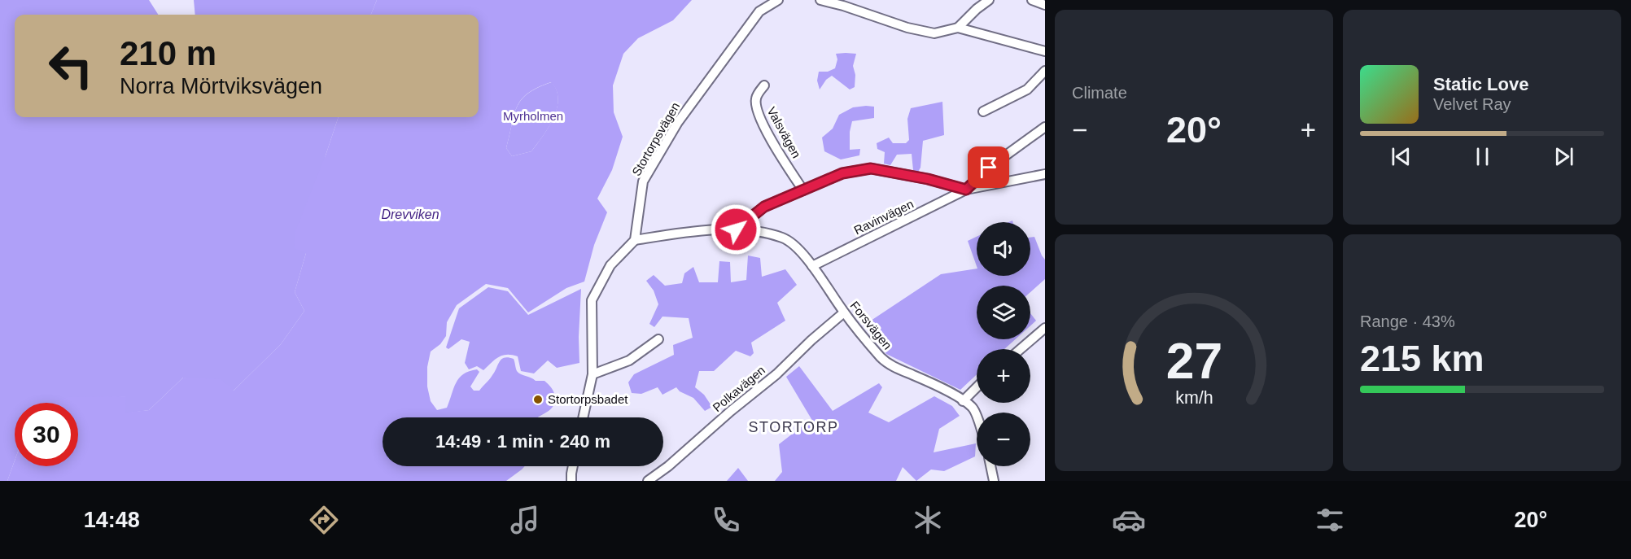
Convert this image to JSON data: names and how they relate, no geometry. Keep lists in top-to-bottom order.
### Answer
{
  "streets": {
    "street": [
      "Valsvägen",
      "Stortorpsvägen",
      "Ravinvägen",
      "Forsvägen",
      "Polkavägen"
    ]
  },
  "crossings": [
    ["Stortorpsvägen", "Forsvägen"],
    ["Ravinvägen", "Forsvägen"],
    ["Forsvägen", "Polkavägen"]
  ],
  "districts": ["STORTORP"],
  "water": ["Drevviken"],
  "parks": ["Myrholmen"],
  "places": ["Stortorpsbadet"],
  "page": {
    "tile": [
      "Climate",
      ["Range · 43%", "215 km"]
    ],
    "turn": ["210 m", "Norra Mörtviksvägen"],
    "song": ["Static Love", "Velvet Ray"],
    "heat": ["−", "20°", "+"],
    "map_buttons": ["+", "−"],
    "limit": "30",
    "trip": "14:49 · 1 min · 240 m",
    "tabs": ["14:48", "20°"],
    "gauge": ["27", "km/h"]
  }
}
